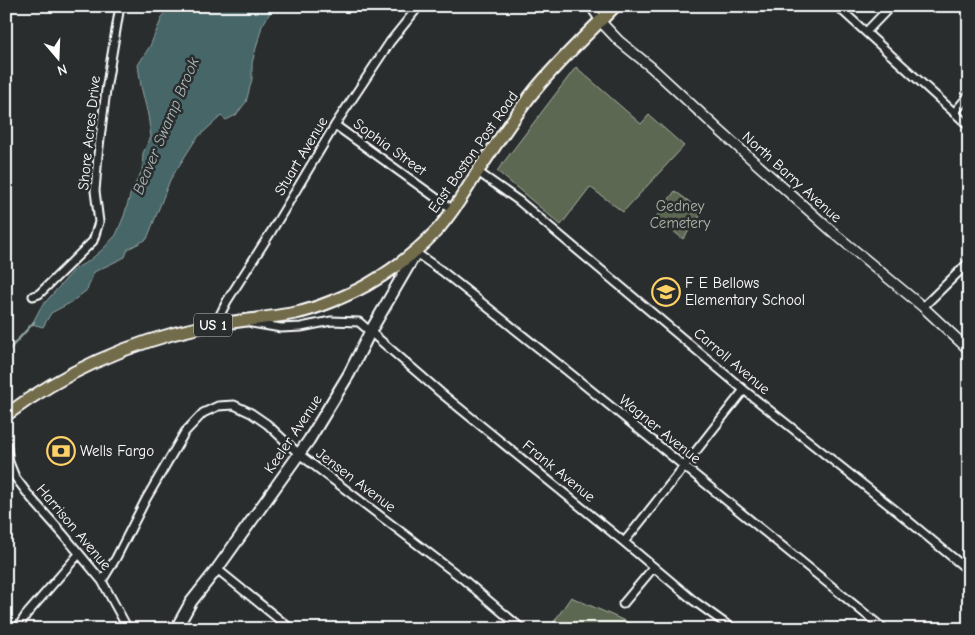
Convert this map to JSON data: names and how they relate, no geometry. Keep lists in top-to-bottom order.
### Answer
{
  "streets": {
    "main road": ["East Boston Post Road", "US 1", "Keeler Avenue"],
    "street": [
      "Shore Acres Drive",
      "Sophia Street",
      "Stuart Avenue",
      "North Barry Avenue",
      "Carroll Avenue",
      "Wagner Avenue",
      "Frank Avenue",
      "Jensen Avenue",
      "Harrison Avenue"
    ]
  },
  "crossings": [
    ["Sophia Street", "East Boston Post Road"],
    ["Sophia Street", "Stuart Avenue"],
    ["East Boston Post Road", "Stuart Avenue"],
    ["East Boston Post Road", "North Barry Avenue"],
    ["East Boston Post Road", "Carroll Avenue"],
    ["East Boston Post Road", "Wagner Avenue"],
    ["East Boston Post Road", "Keeler Avenue"],
    ["East Boston Post Road", "Frank Avenue"],
    ["Wagner Avenue", "Keeler Avenue"],
    ["Keeler Avenue", "Frank Avenue"],
    ["Keeler Avenue", "Jensen Avenue"],
    ["Jensen Avenue", "Harrison Avenue"]
  ],
  "water": ["Beaver Swamp Brook"],
  "parks": ["Gedney Cemetery"],
  "places": {
    "school or university": ["F E Bellows Elementary School"],
    "bank": ["Wells Fargo"]
  },
  "north": "bottom"
}
